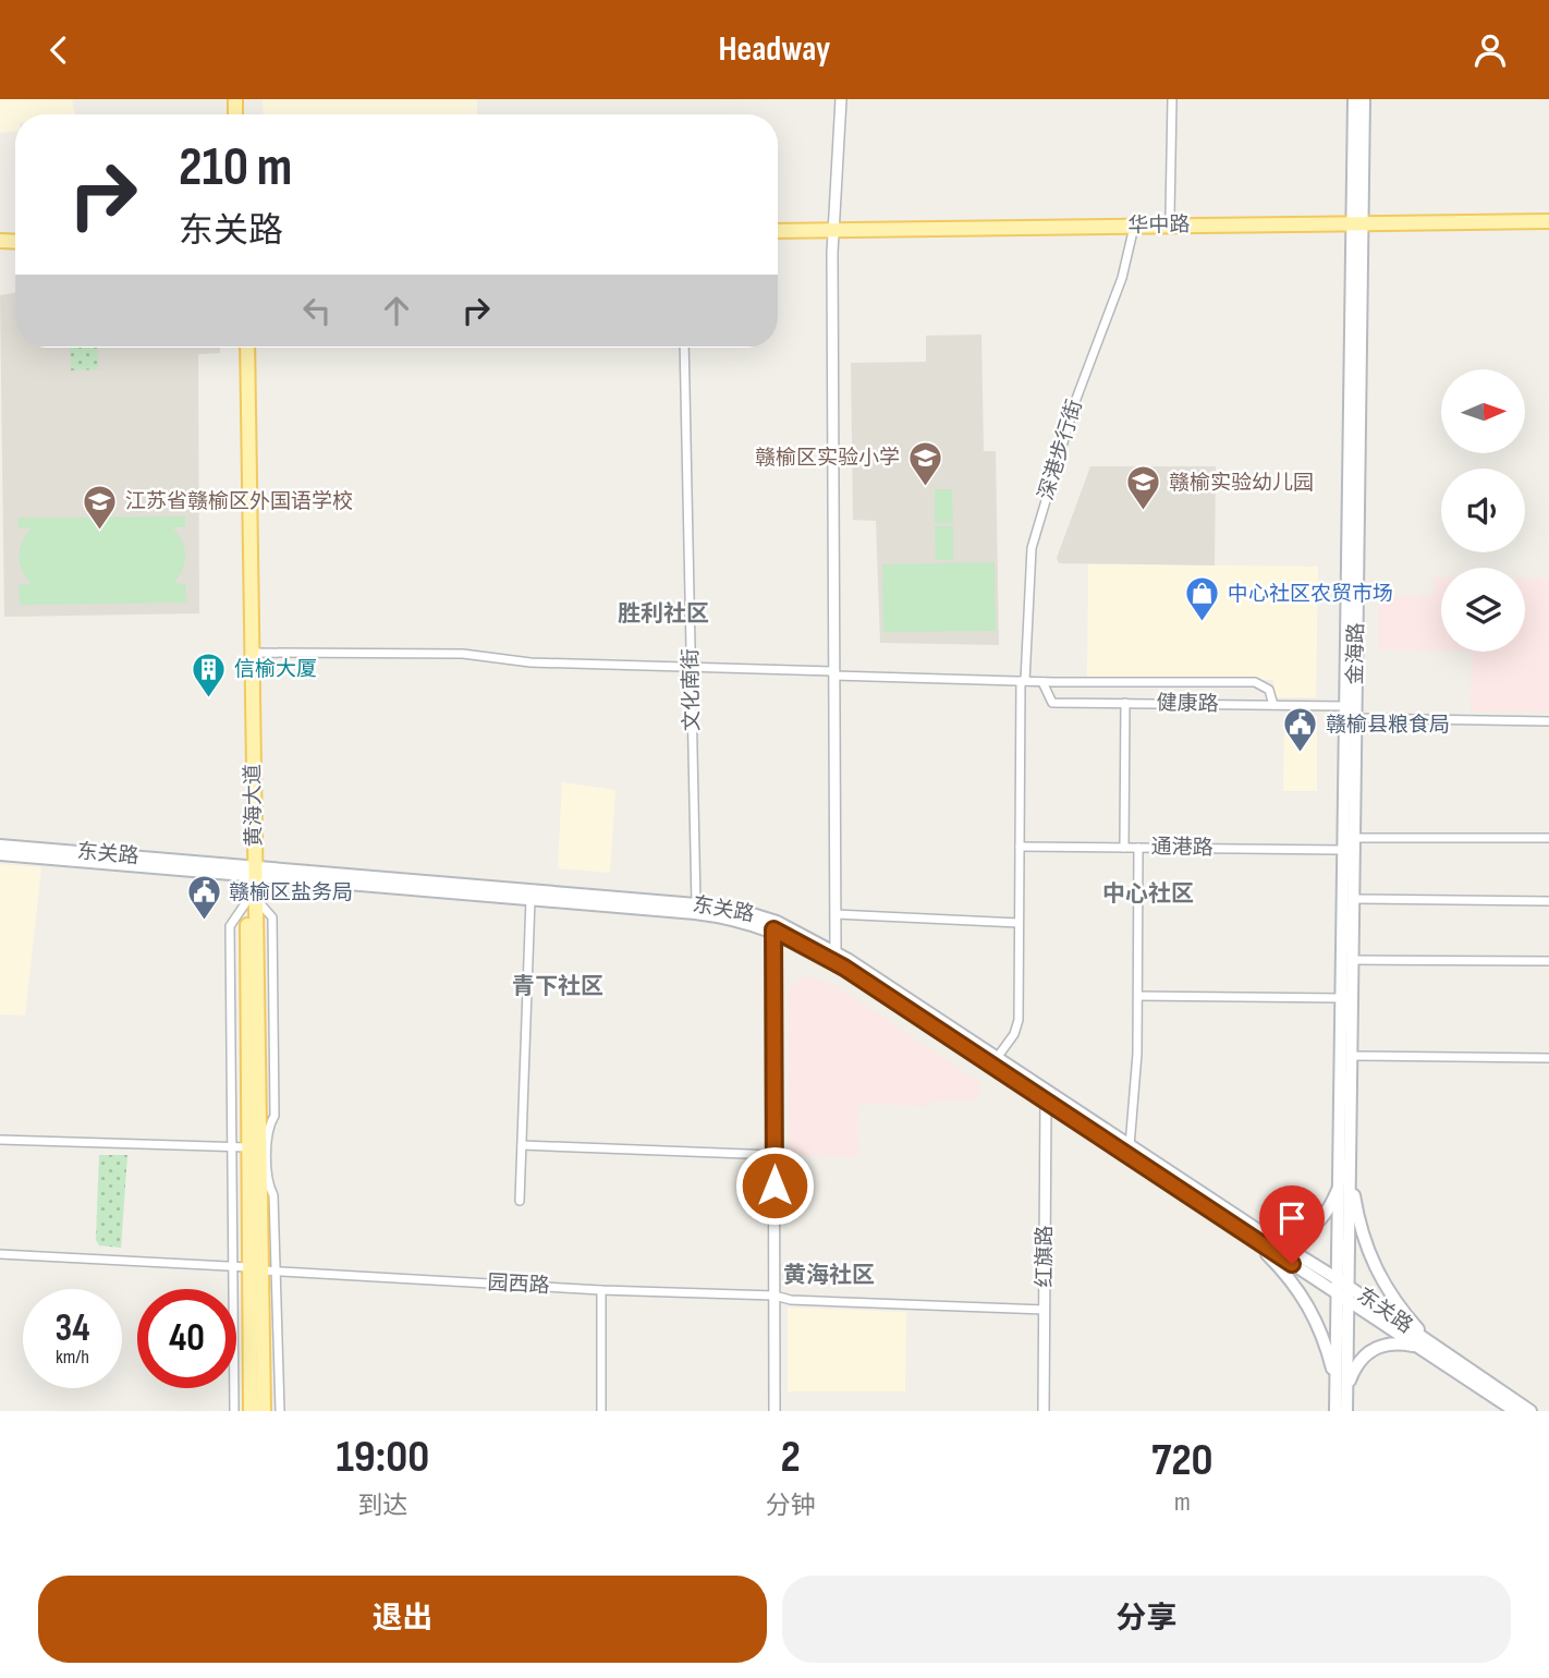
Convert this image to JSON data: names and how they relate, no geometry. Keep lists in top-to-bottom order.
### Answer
{
  "streets": {
    "main road": [
      "华中路",
      "金海路",
      "黄海大道",
      "东关路"
    ],
    "street": [
      "深港步行街",
      "文化南街",
      "健康路",
      "通港路",
      "红旗路",
      "园西路"
    ]
  },
  "crossings": [
    ["华中路", "深港步行街"],
    ["华中路", "金海路"],
    ["深港步行街", "通港路"],
    ["深港步行街", "东关路"],
    ["金海路", "健康路"],
    ["金海路", "通港路"],
    ["金海路", "东关路"],
    ["文化南街", "东关路"],
    ["黄海大道", "东关路"],
    ["黄海大道", "园西路"],
    ["东关路", "红旗路"],
    ["红旗路", "园西路"]
  ],
  "districts": [
    "胜利社区",
    "中心社区",
    "青下社区",
    "黄海社区"
  ],
  "places": {
    "school or university": ["赣榆区实验小学", "赣榆实验幼儿园", "江苏省赣榆区外国语学校"],
    "shop": ["中心社区农贸市场"],
    "building": ["信榆大厦"],
    "public building": ["赣榆县粮食局", "赣榆区盐务局"]
  },
  "north": "right",
  "page": {
    "header": "Headway",
    "turn": ["210 m", "东关路"],
    "speed": "34 km/h",
    "limit": "40",
    "eta": [
      "19:00",
      "到达",
      "2",
      "分钟",
      "720",
      "m"
    ],
    "buttons": ["退出", "分享"]
  }
}
